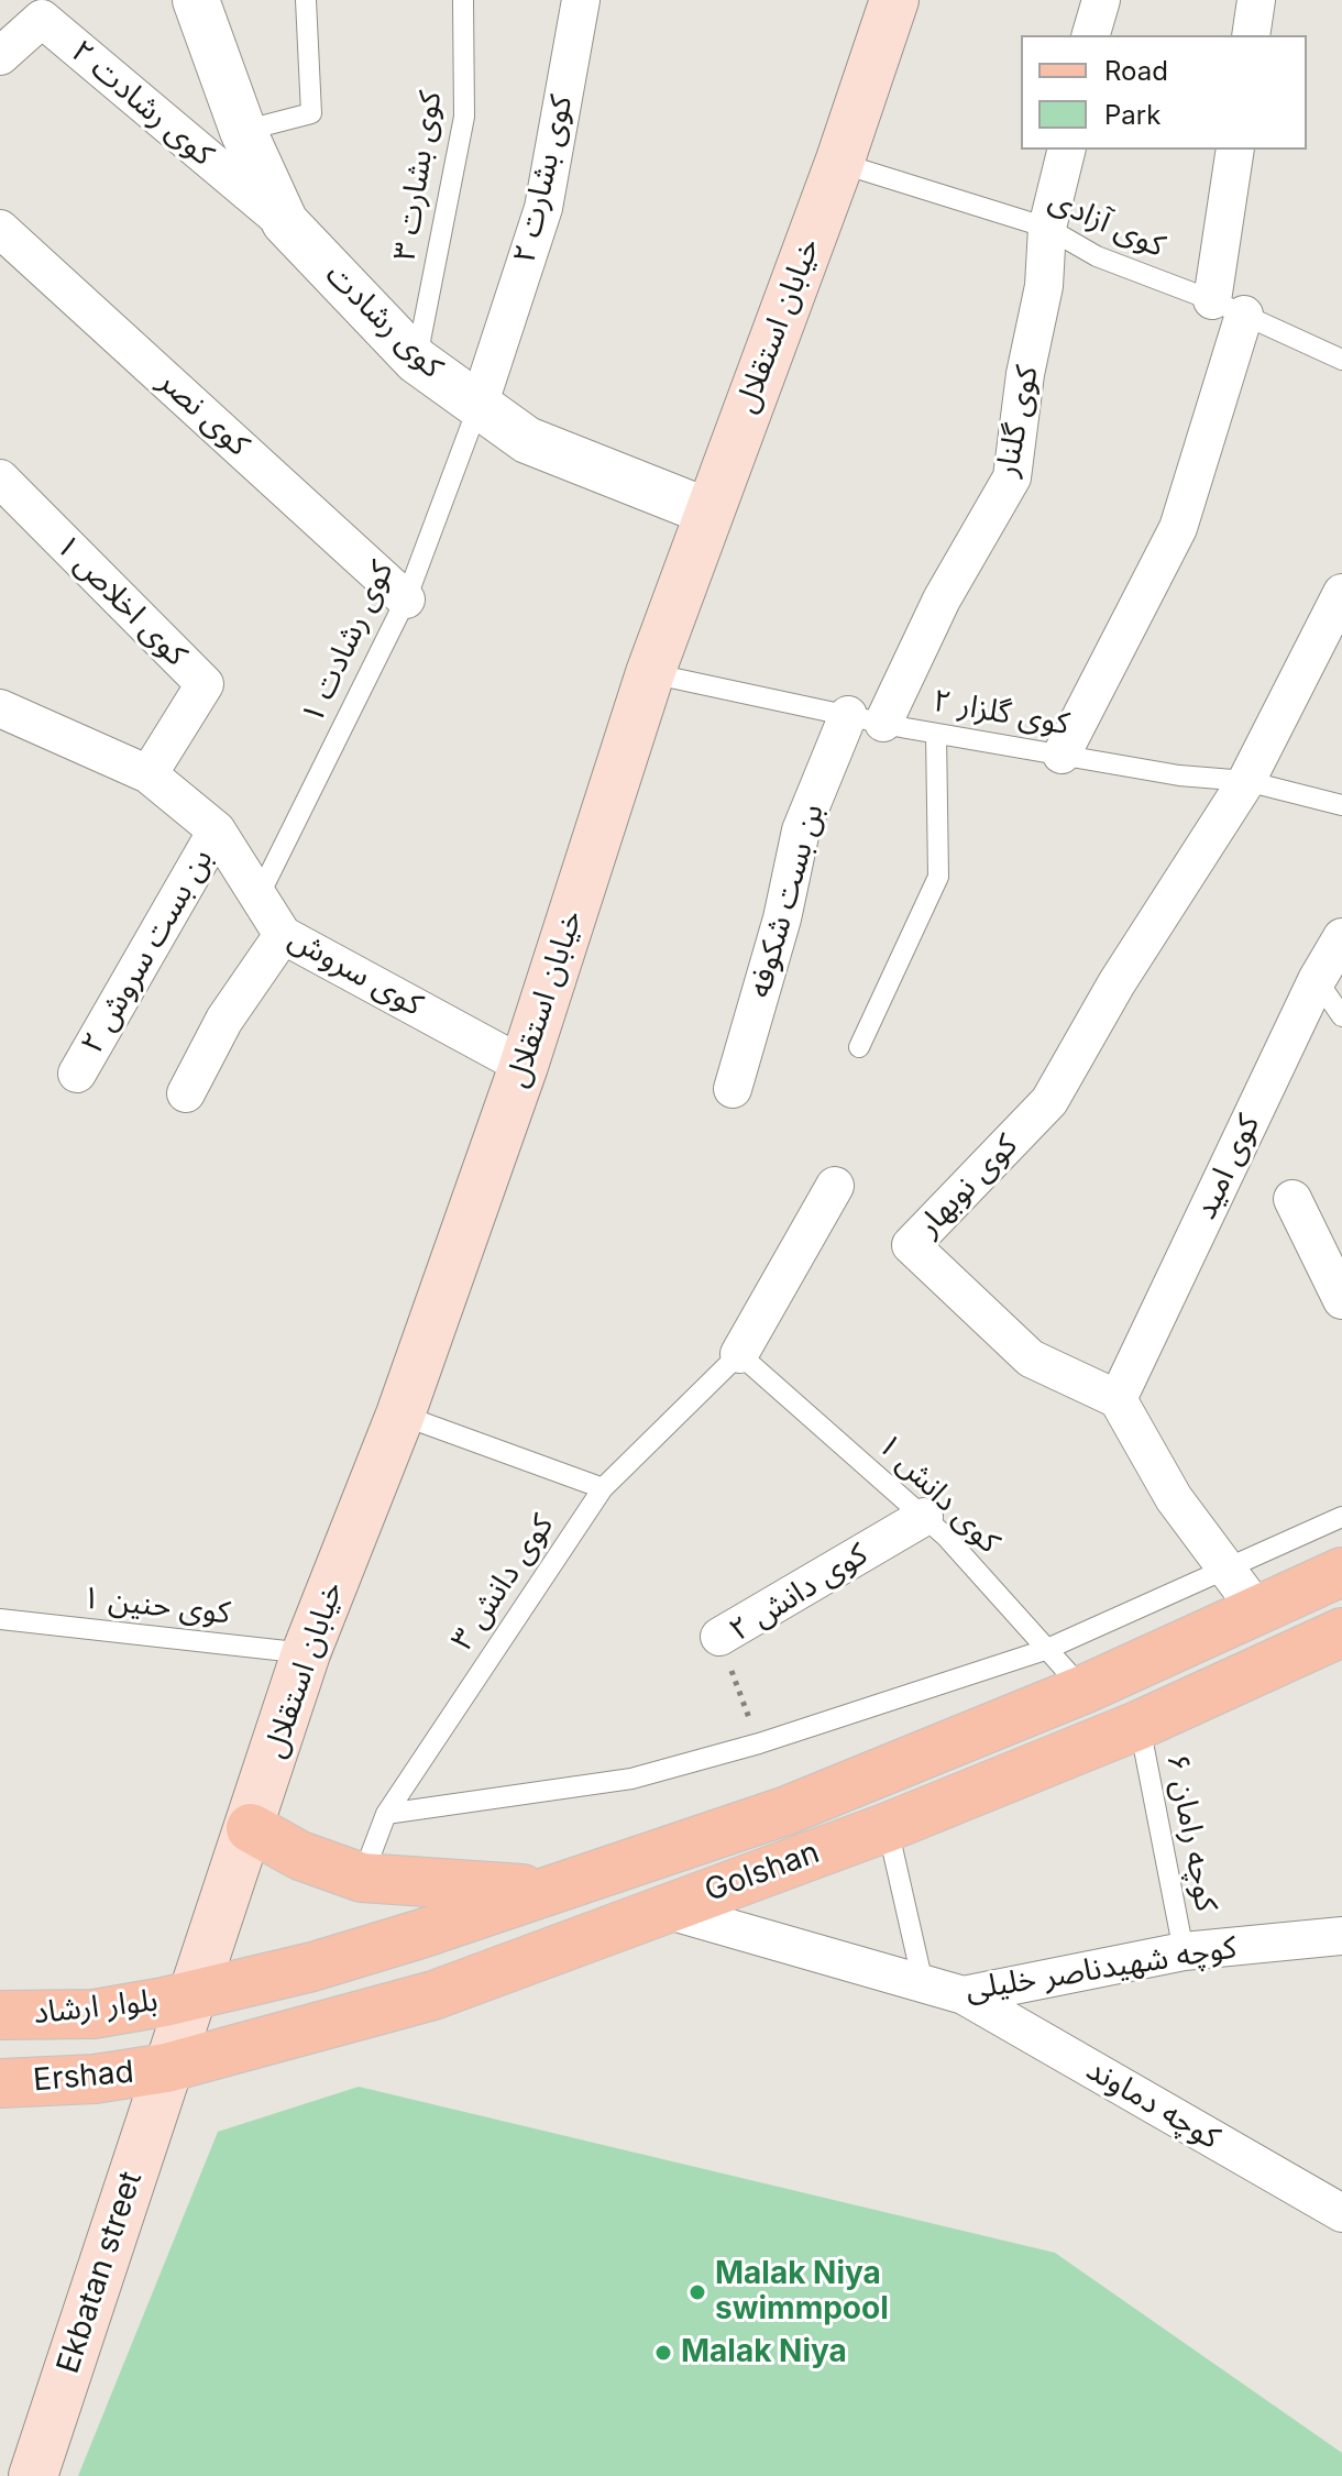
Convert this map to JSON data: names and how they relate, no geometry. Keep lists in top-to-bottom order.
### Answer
{
  "streets": {
    "main road": [
      "خیابان استقلال",
      "Golshan",
      "بلوار ارشاد",
      "Ershad",
      "Ekbatan street"
    ],
    "street": [
      "کوی رشادت ۲",
      "کوی بشارت ۲",
      "کوی رشادت",
      "کوی نصر",
      "کوی گلنار",
      "کوی اخلاص ۱",
      "بن بست شکوفه",
      "بن بست سروش ۲",
      "کوی سروش",
      "کوی امید",
      "کوی نوبهار",
      "کوی دانش ۲",
      "کوچه شهیدناصر خلیلی",
      "کوچه دماوند"
    ],
    "lane": [
      "کوی بشارت ۳",
      "کوی آزادی",
      "کوی رشادت ۱",
      "کوی گلزار ۲",
      "کوی دانش ۱",
      "کوی دانش ۳",
      "کوی حنین ۱",
      "کوچه رامان ۶"
    ]
  },
  "crossings": [
    ["کوی رشادت ۲", "کوی رشادت"],
    ["کوی بشارت ۳", "کوی رشادت"],
    ["کوی بشارت ۲", "کوی رشادت"],
    ["کوی بشارت ۲", "کوی رشادت ۱"],
    ["کوی آزادی", "خیابان استقلال"],
    ["کوی آزادی", "کوی گلنار"],
    ["کوی رشادت", "خیابان استقلال"],
    ["کوی رشادت", "کوی رشادت ۱"],
    ["خیابان استقلال", "کوی گلزار ۲"],
    ["خیابان استقلال", "کوی سروش"],
    ["خیابان استقلال", "کوی حنین ۱"],
    ["خیابان استقلال", "Golshan"],
    ["خیابان استقلال", "بلوار ارشاد"],
    ["خیابان استقلال", "Ekbatan street"],
    ["کوی نصر", "کوی رشادت ۱"],
    ["کوی گلنار", "کوی گلزار ۲"],
    ["کوی گلنار", "بن بست شکوفه"],
    ["کوی اخلاص ۱", "کوی سروش"],
    ["کوی رشادت ۱", "کوی سروش"],
    ["کوی گلزار ۲", "بن بست شکوفه"],
    ["کوی گلزار ۲", "کوی نوبهار"],
    ["بن بست سروش ۲", "کوی سروش"],
    ["کوی امید", "کوی نوبهار"],
    ["کوی دانش ۱", "کوی دانش ۳"],
    ["کوی دانش ۱", "کوی دانش ۲"],
    ["کوی دانش ۱", "Golshan"],
    ["کوچه رامان ۶", "Golshan"],
    ["کوچه رامان ۶", "کوچه شهیدناصر خلیلی"],
    ["Golshan", "کوچه شهیدناصر خلیلی"],
    ["Golshan", "بلوار ارشاد"],
    ["Golshan", "Ershad"],
    ["Golshan", "Ekbatan street"],
    ["کوچه شهیدناصر خلیلی", "کوچه دماوند"],
    ["بلوار ارشاد", "Ekbatan street"],
    ["Ershad", "Ekbatan street"]
  ],
  "places": ["Malak Niya swimmpool", "Malak Niya"],
  "legend": ["Road", "Park"]
}
